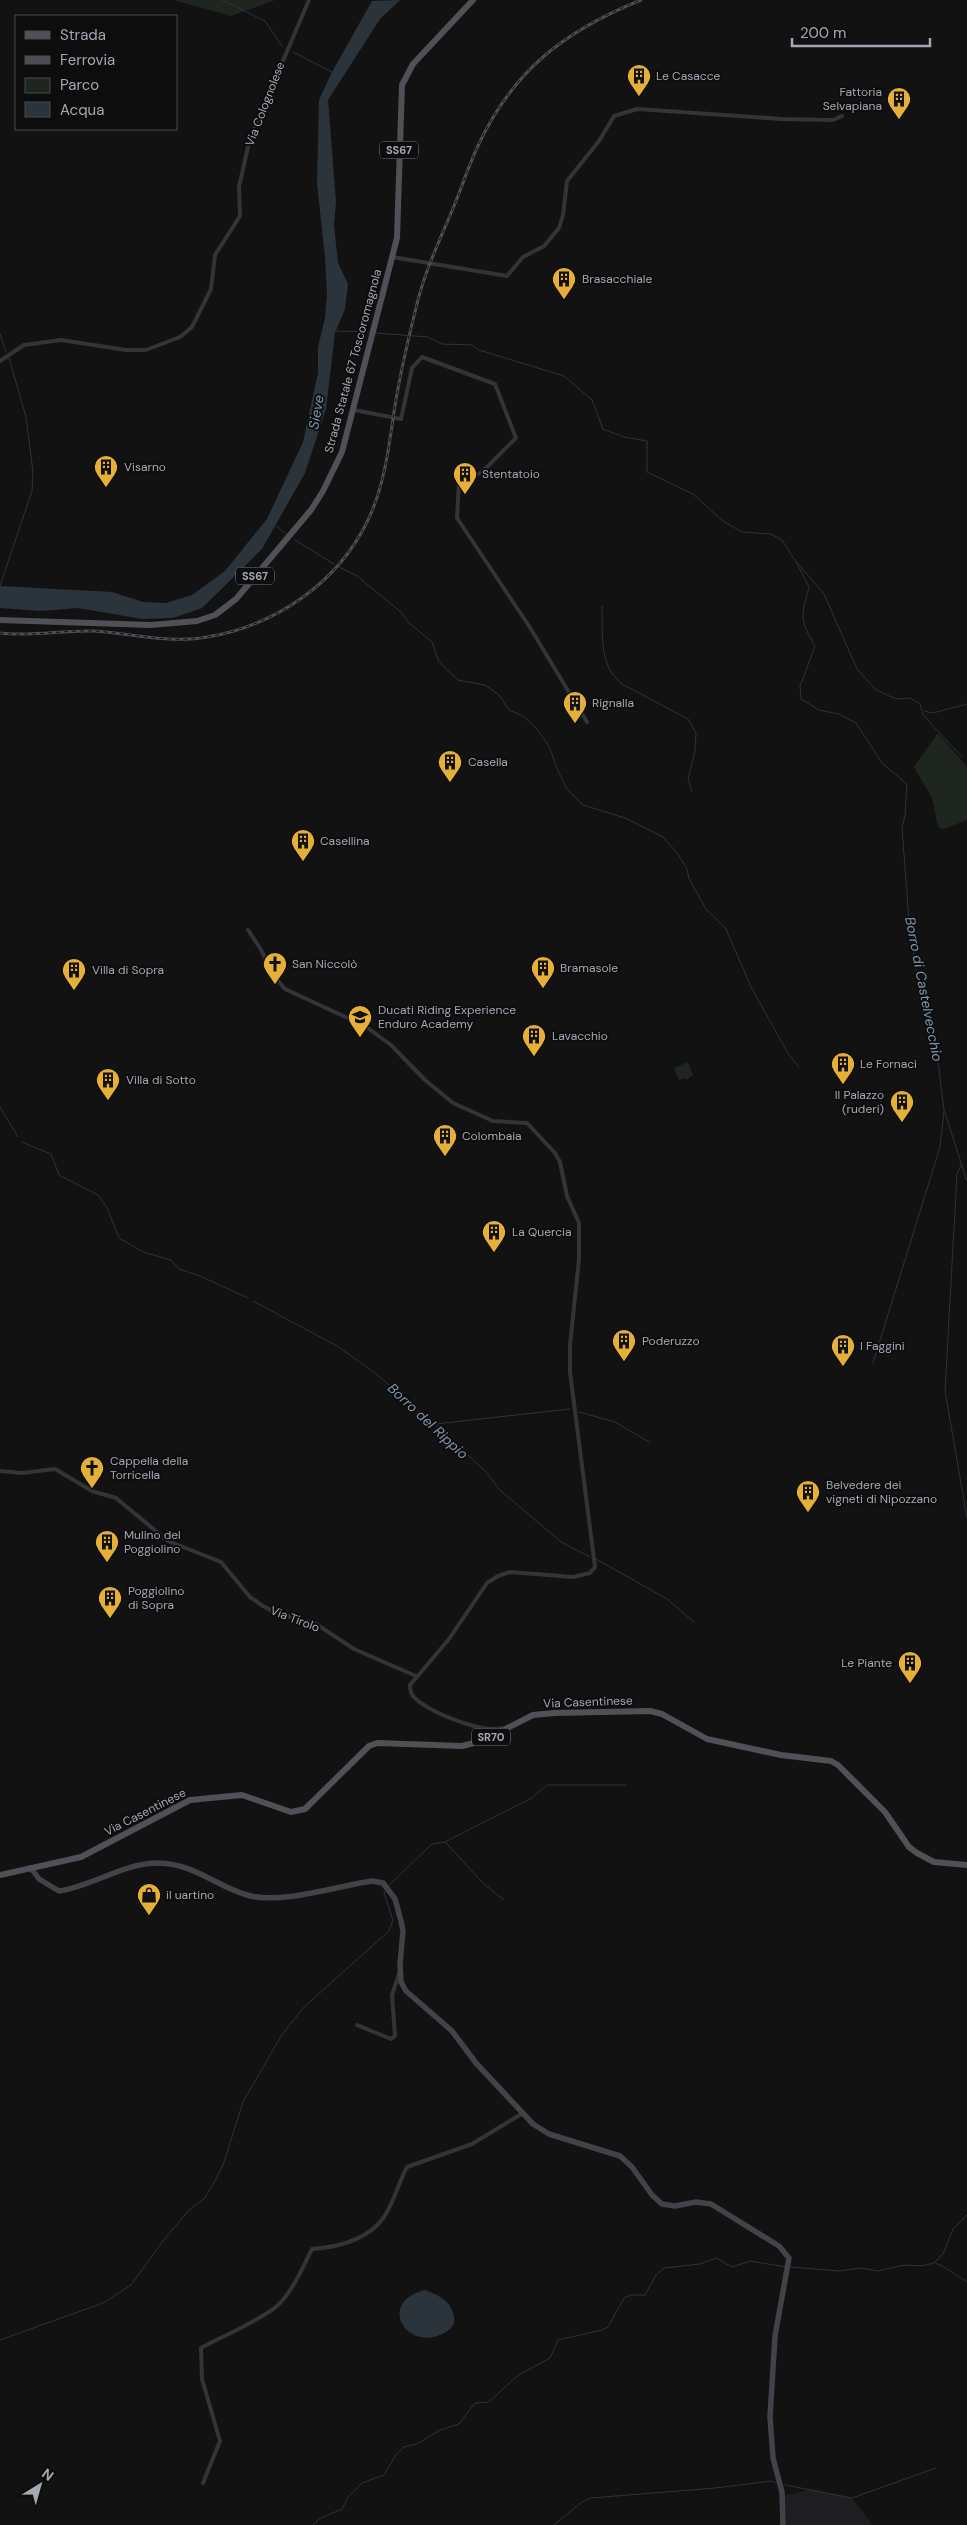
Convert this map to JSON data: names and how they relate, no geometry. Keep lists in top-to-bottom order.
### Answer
{
  "streets": {
    "main road": [
      "SS67",
      "Strada Statale 67 Toscoromagnola",
      "Via Casentinese",
      "SR70"
    ],
    "street": ["Via Colognolese", "Via Tirolo"]
  },
  "water": ["Sieve", "Borro di Castelvecchio", "Borro del Rippio"],
  "places": {
    "building": [
      "Le Casacce",
      "Fattoria Selvapiana",
      "Brasacchiale",
      "Visarno",
      "Stentatoio",
      "Rignalla",
      "Casella",
      "Casellina",
      "Bramasole",
      "Villa di Sopra",
      "Lavacchio",
      "Le Fornaci",
      "Villa di Sotto",
      "Il Palazzo (ruderi)",
      "Colombaia",
      "La Quercia",
      "Poderuzzo",
      "I Faggini",
      "Belvedere dei vigneti di Nipozzano",
      "Mulino del Poggiolino",
      "Poggiolino di Sopra",
      "Le Piante"
    ],
    "church": ["San Niccolò", "Cappella della Torricella"],
    "school or university": ["Ducati Riding Experience Enduro Academy"],
    "shop": ["il uartino"]
  },
  "legend": [
    "Strada",
    "Ferrovia",
    "Parco",
    "Acqua"
  ],
  "scale_bar": "200 m",
  "north": "top right"
}
